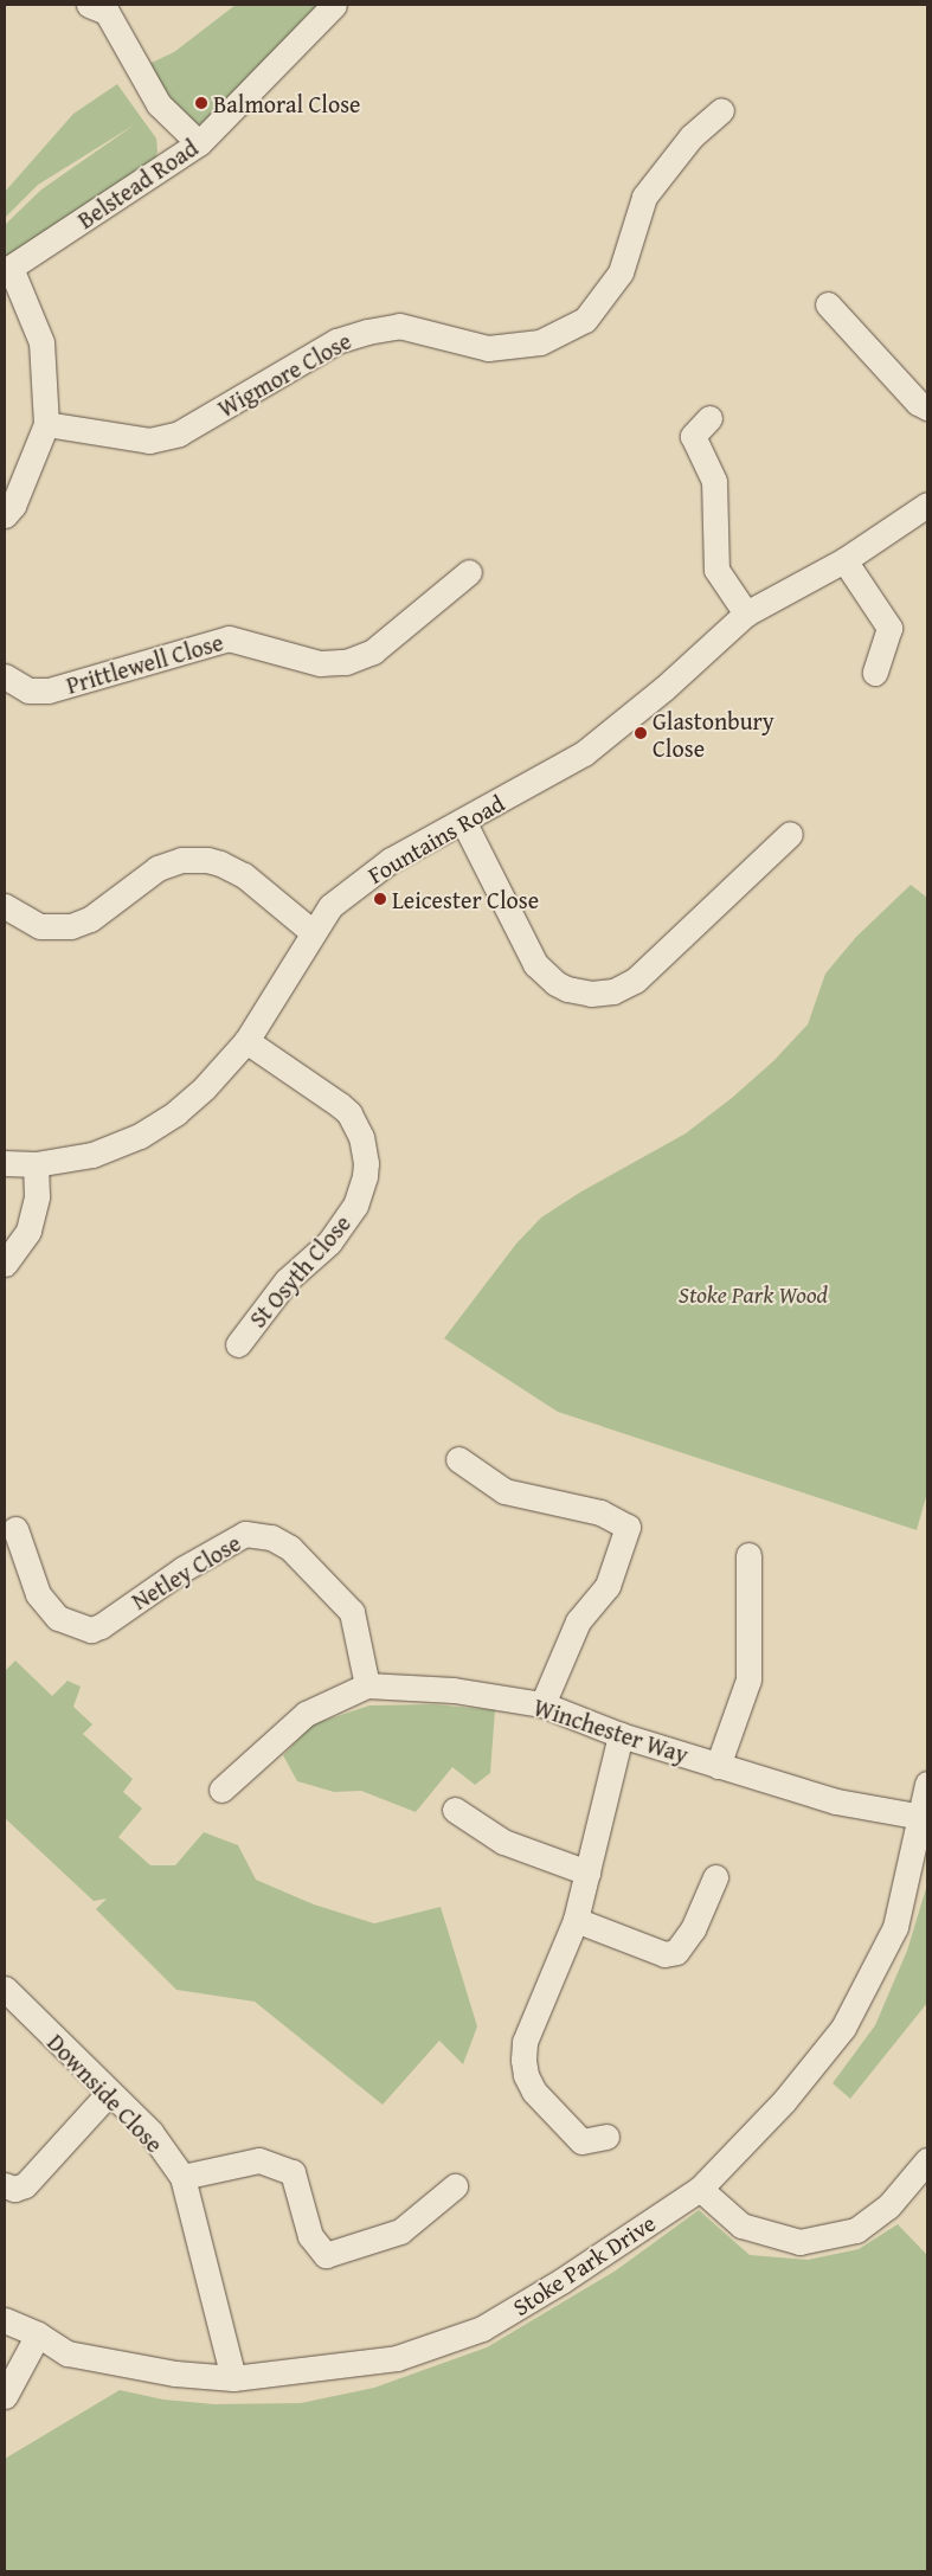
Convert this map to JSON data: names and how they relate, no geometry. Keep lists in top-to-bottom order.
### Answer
{
  "streets": {
    "street": [
      "Belstead Road",
      "Wigmore Close",
      "Prittlewell Close",
      "Fountains Road",
      "St Osyth Close",
      "Netley Close",
      "Winchester Way",
      "Downside Close",
      "Stoke Park Drive"
    ]
  },
  "crossings": [
    ["Fountains Road", "St Osyth Close"],
    ["Netley Close", "Winchester Way"],
    ["Winchester Way", "Stoke Park Drive"],
    ["Downside Close", "Stoke Park Drive"]
  ],
  "parks": ["Stoke Park Wood"],
  "places": ["Balmoral Close", "Glastonbury Close", "Leicester Close"]
}
